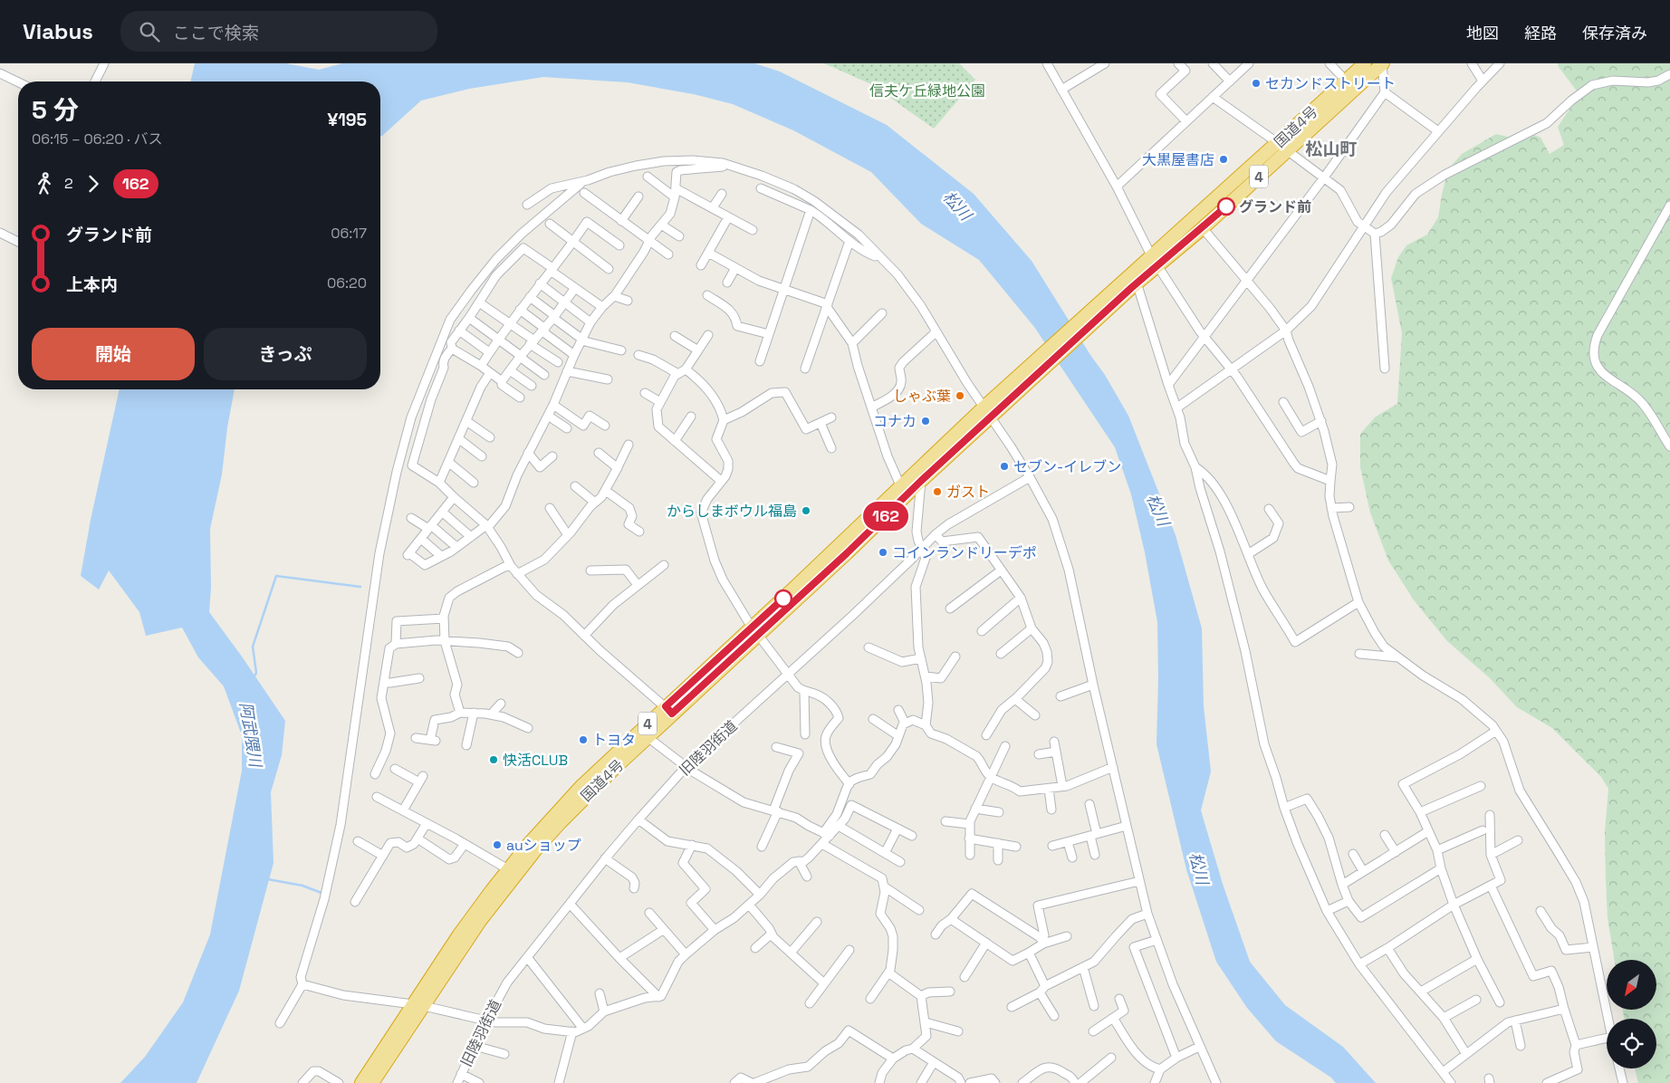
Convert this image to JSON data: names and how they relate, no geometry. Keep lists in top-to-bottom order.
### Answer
{
  "streets": {
    "highway": ["国道4号", "4"],
    "street": ["旧陸羽街道"]
  },
  "districts": ["松山町"],
  "water": ["松川", "阿武隈川"],
  "parks": ["信夫ケ丘緑地公園"],
  "places": [
    "セカンドストリート",
    "大黒屋書店",
    "グランド前",
    "しゃぶ葉",
    "コナカ",
    "セブン-イレブン",
    "ガスト",
    "からしまボウル福島",
    "コインランドリーデポ",
    "トヨタ",
    "快活CLUB",
    "auショップ"
  ],
  "lines": ["bus line 162"],
  "north": "bottom left",
  "page": {
    "header": "Viabus",
    "search": "ここで検索",
    "nav": ["地図", "経路", "保存済み"],
    "on_map": "162",
    "heading": ["5 分", "06:15 – 06:20 · バス", "¥195"],
    "legs": ["2", "162"],
    "list": [
      {
        "name": "グランド前",
        "value": "06:17"
      },
      {
        "name": "上本内",
        "value": "06:20"
      }
    ],
    "buttons": ["開始", "きっぷ"]
  }
}
